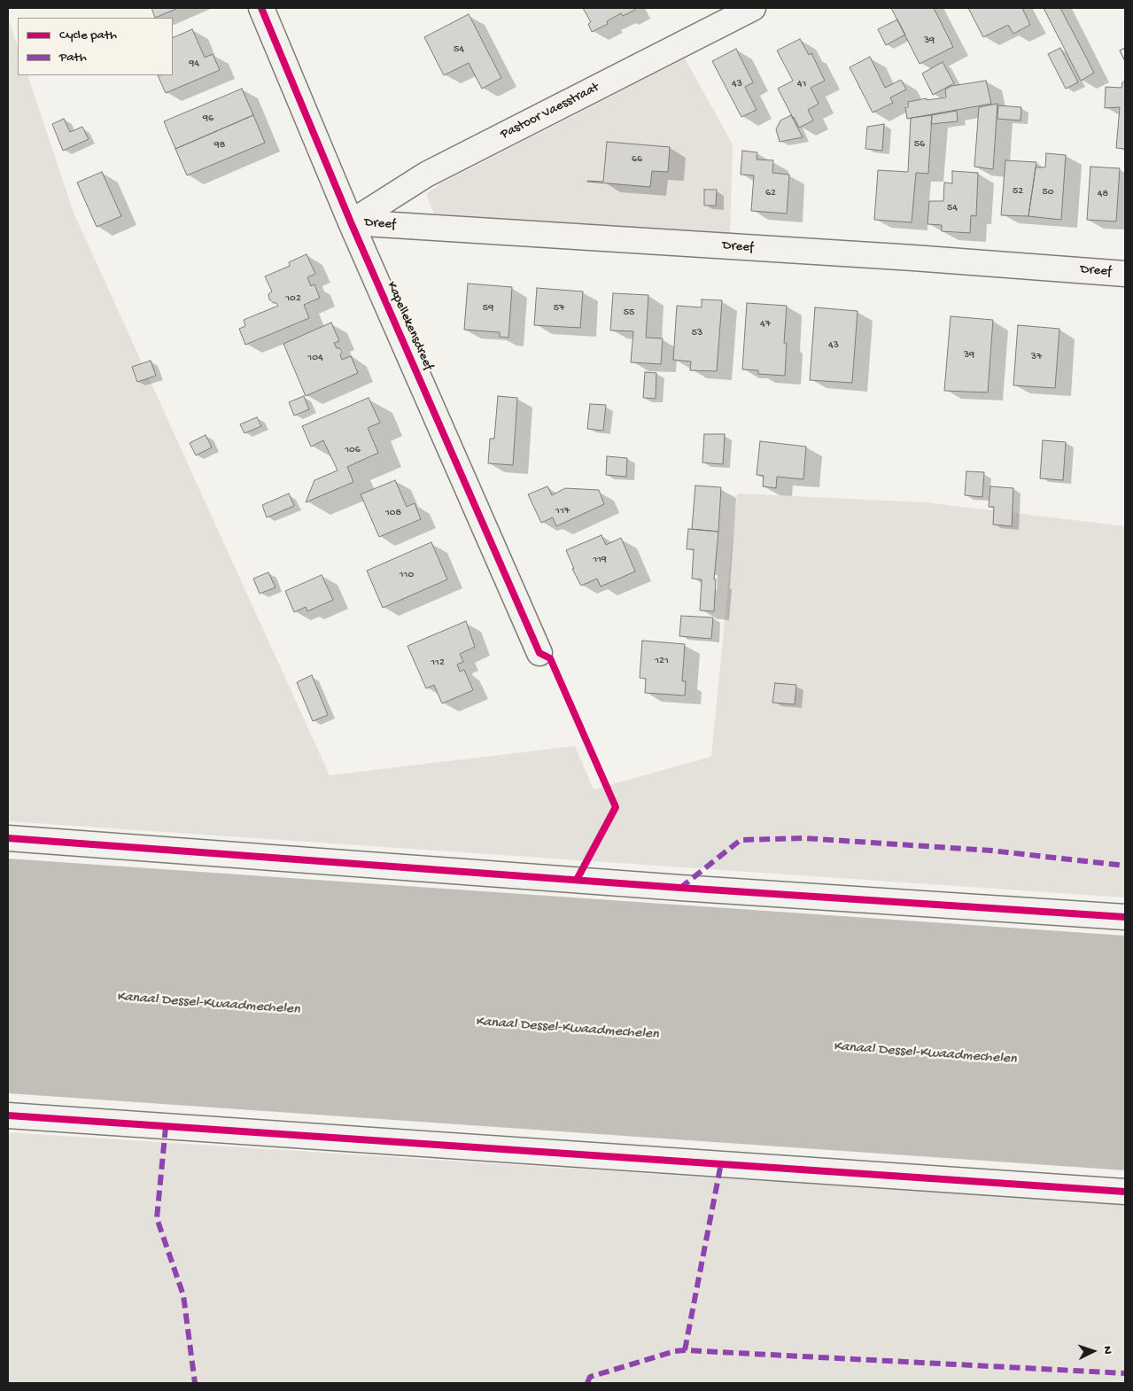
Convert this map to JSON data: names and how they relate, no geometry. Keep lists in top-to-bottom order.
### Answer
{
  "streets": {
    "street": ["Pastoor Vaesstraat", "Dreef", "Kapellekensdreef"]
  },
  "crossings": [
    ["Pastoor Vaesstraat", "Dreef"],
    ["Pastoor Vaesstraat", "Kapellekensdreef"],
    ["Dreef", "Kapellekensdreef"]
  ],
  "water": ["Kanaal Dessel-Kwaadmechelen"],
  "house_numbers": [
    "39",
    "54",
    "94",
    "43",
    "41",
    "96",
    "56",
    "98",
    "66",
    "52",
    "50",
    "62",
    "48",
    "54",
    "102",
    "59",
    "57",
    "55",
    "47",
    "53",
    "43",
    "39",
    "37",
    "104",
    "106",
    "117",
    "108",
    "119",
    "110",
    "121",
    "112"
  ],
  "legend": ["Cycle path", "Path"],
  "north": "right"
}
